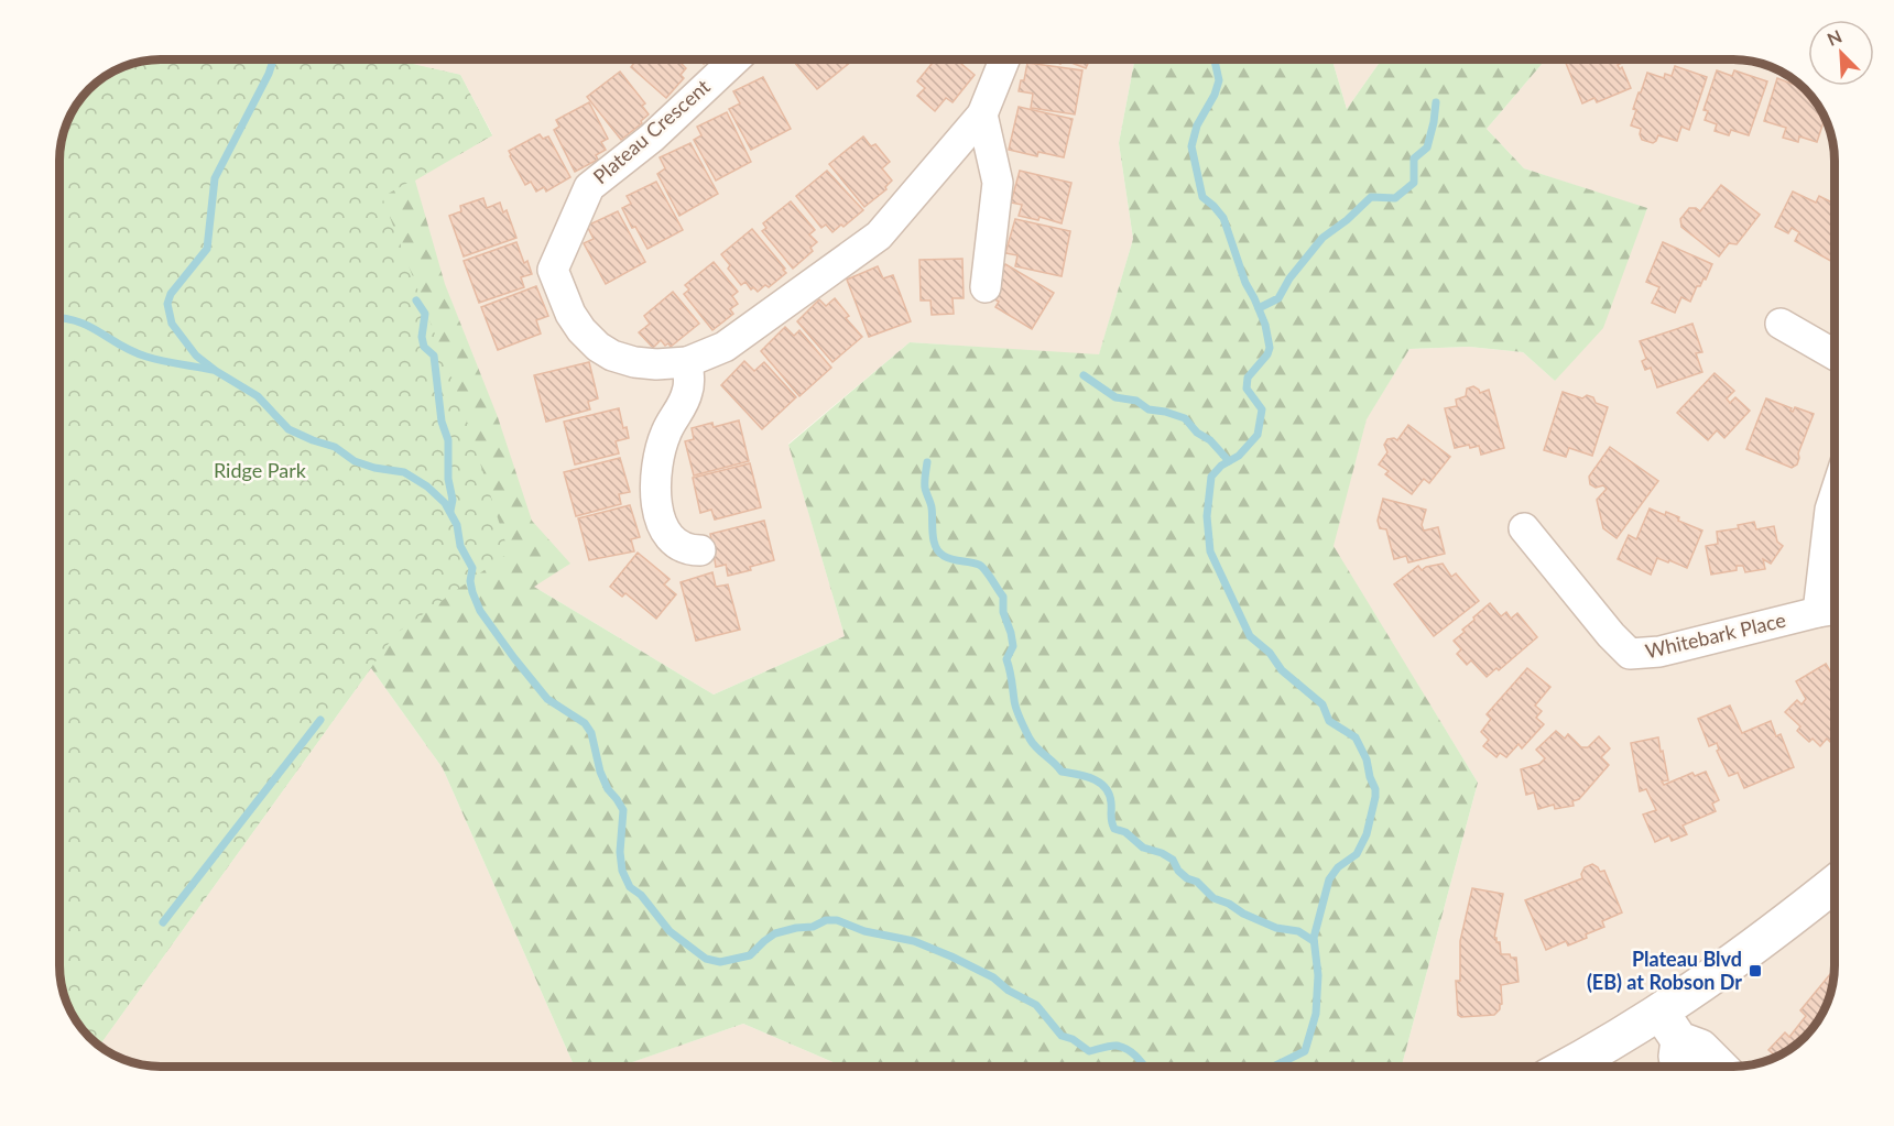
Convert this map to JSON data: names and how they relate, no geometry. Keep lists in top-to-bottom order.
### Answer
{
  "streets": {
    "street": ["Plateau Crescent", "Whitebark Place"]
  },
  "parks": ["Ridge Park"],
  "places": {
    "transit": ["Plateau Blvd (EB) at Robson Dr"]
  },
  "north": "top left"
}
